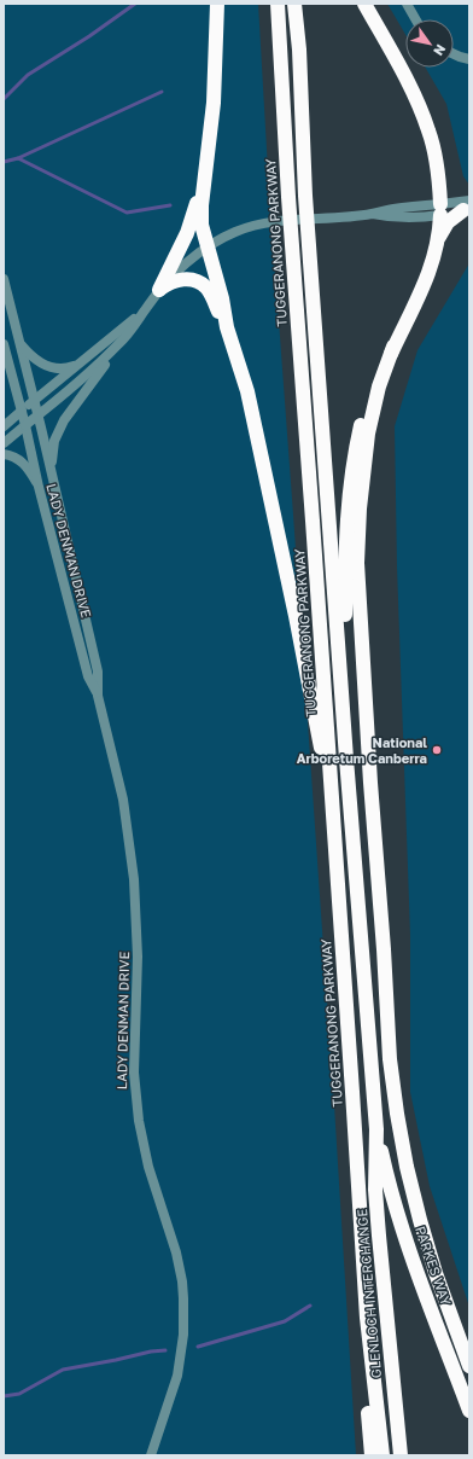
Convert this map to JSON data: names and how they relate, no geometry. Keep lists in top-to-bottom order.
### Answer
{
  "streets": {
    "highway": ["TUGGERANONG PARKWAY", "PARKES WAY", "GLENLOCH INTERCHANGE"],
    "street": ["LADY DENMAN DRIVE"]
  },
  "crossings": [
    ["TUGGERANONG PARKWAY", "GLENLOCH INTERCHANGE"],
    ["PARKES WAY", "GLENLOCH INTERCHANGE"]
  ],
  "places": ["National Arboretum Canberra"],
  "north": "bottom right"
}
